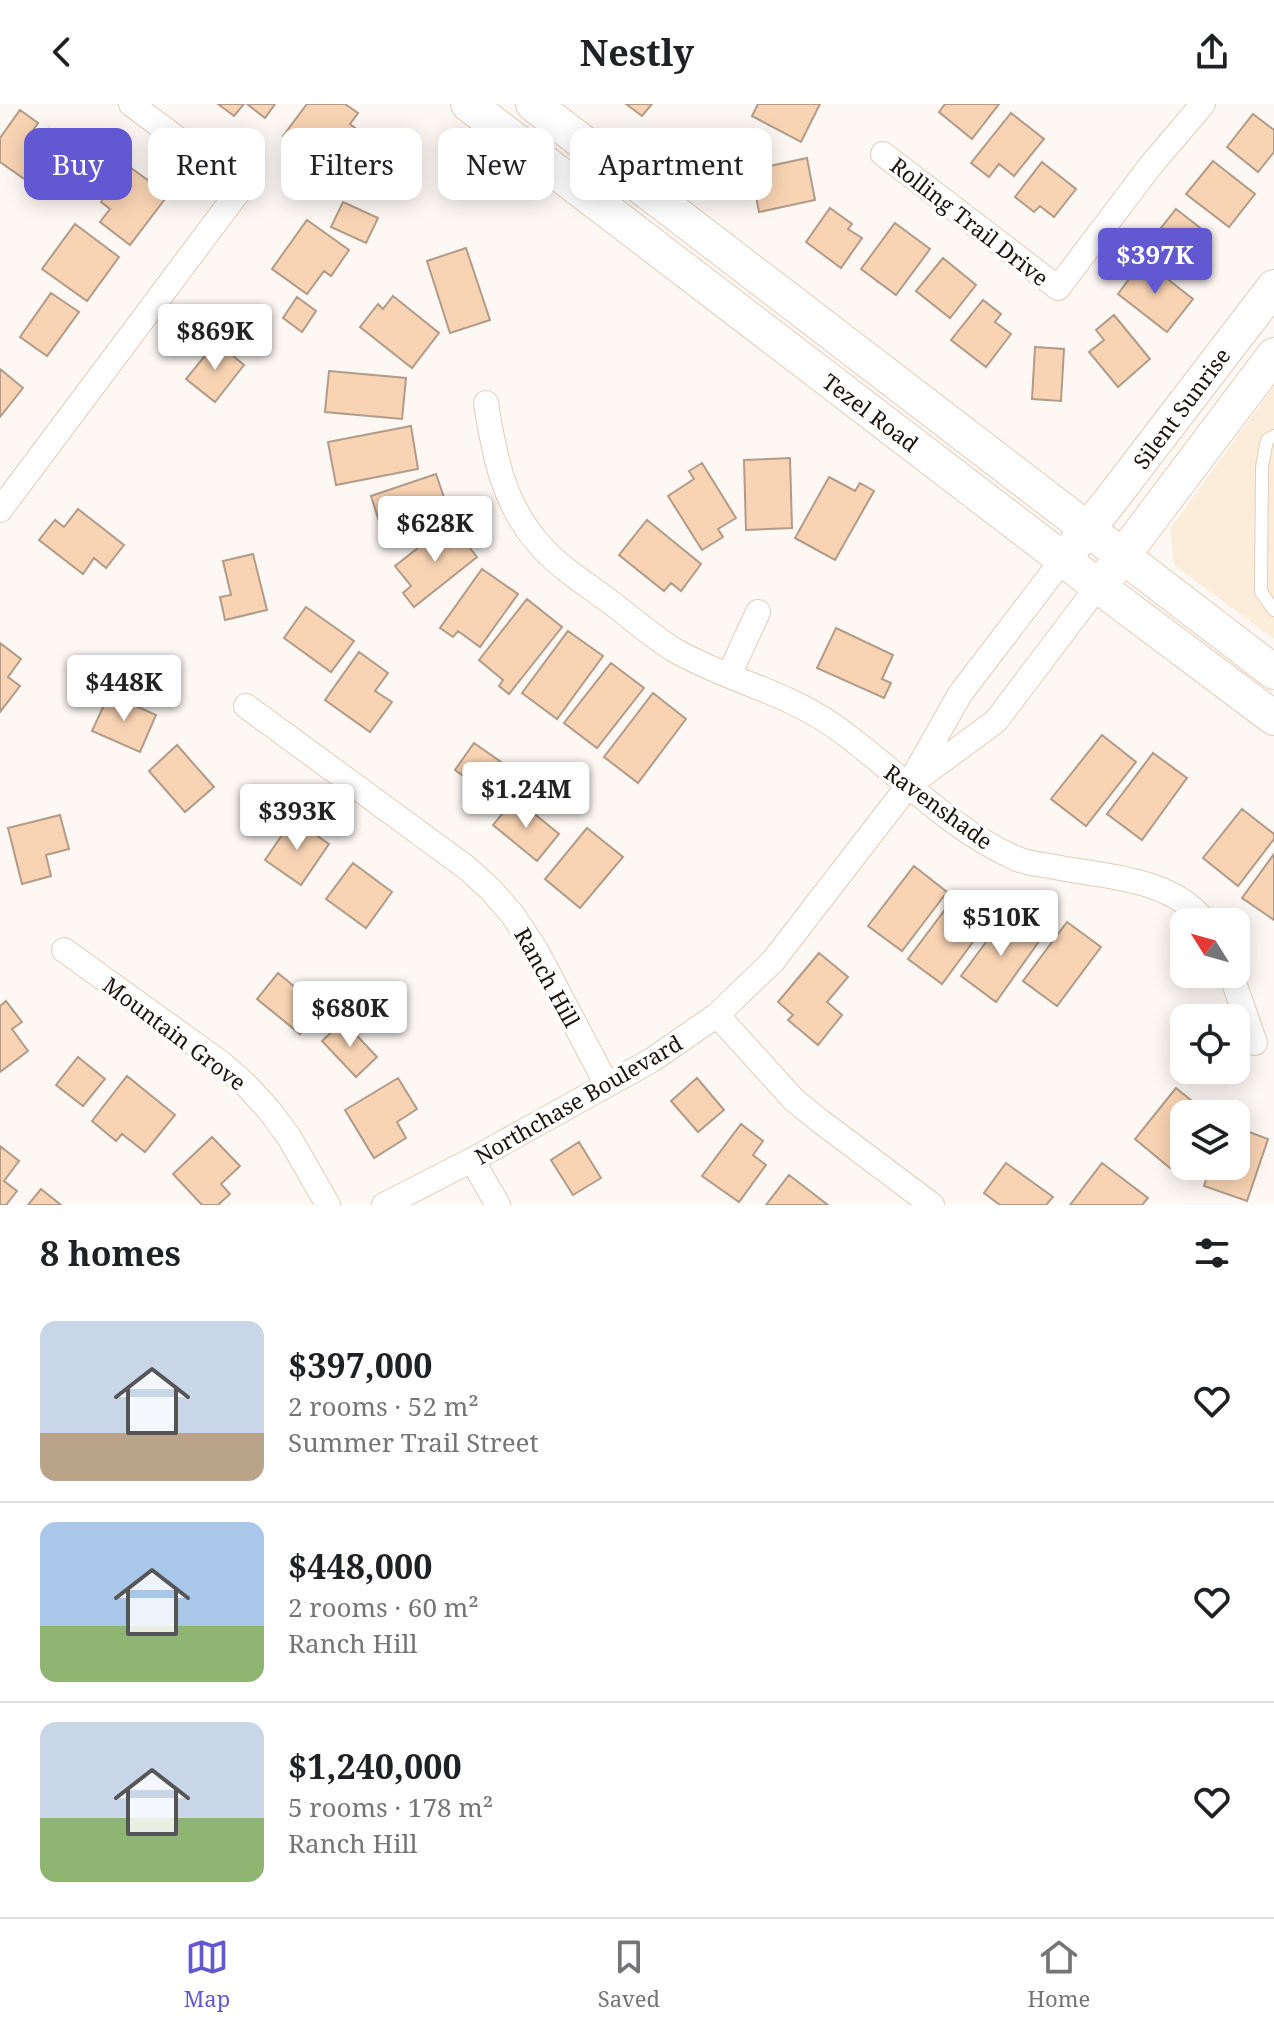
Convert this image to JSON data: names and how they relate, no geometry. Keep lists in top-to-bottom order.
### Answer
{
  "streets": {
    "main road": ["Silent Sunrise", "Tezel Road", "Northchase Boulevard"],
    "street": [
      "Rolling Trail Drive",
      "Ravenshade",
      "Ranch Hill",
      "Mountain Grove"
    ]
  },
  "crossings": [
    ["Silent Sunrise", "Tezel Road"],
    ["Silent Sunrise", "Northchase Boulevard"],
    ["Tezel Road", "Northchase Boulevard"],
    ["Ravenshade", "Northchase Boulevard"],
    ["Ranch Hill", "Northchase Boulevard"]
  ],
  "north": "top left",
  "page": {
    "header": "Nestly",
    "chip": [
      "Buy",
      "Rent",
      "Filters",
      "New",
      "Apartment"
    ],
    "price": [
      "$397K",
      "$869K",
      "$628K",
      "$448K",
      "$1.24M",
      "$393K",
      "$510K",
      "$680K"
    ],
    "heading": "8 homes",
    "list": [
      {
        "name": "$397,000",
        "note": "2 rooms · 52 m² · Summer Trail Street"
      },
      {
        "name": "$448,000",
        "note": "2 rooms · 60 m² · Ranch Hill"
      },
      {
        "name": "$1,240,000",
        "note": "5 rooms · 178 m² · Ranch Hill"
      }
    ],
    "tabs": ["Map", "Saved", "Home"]
  }
}
